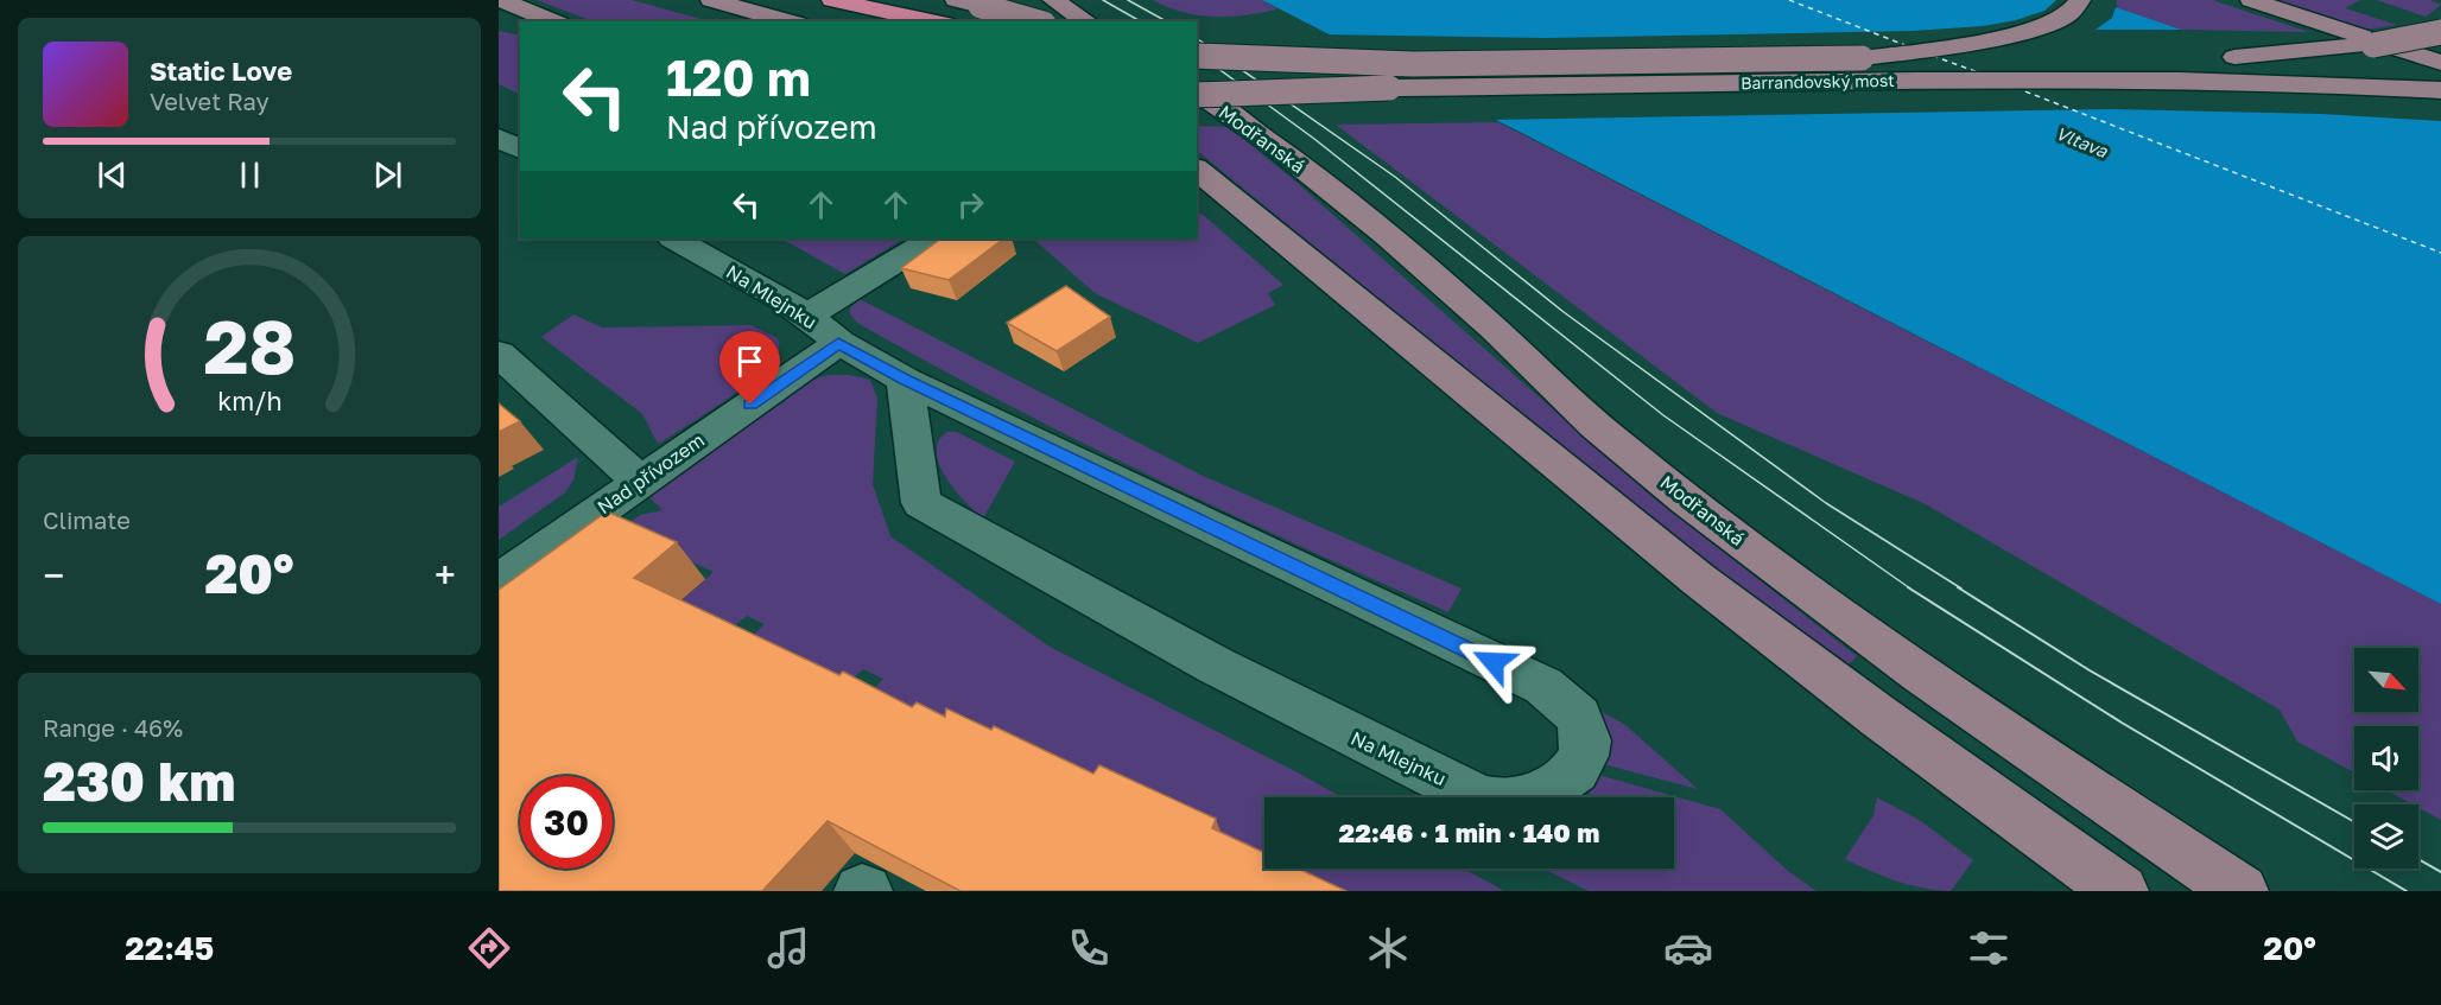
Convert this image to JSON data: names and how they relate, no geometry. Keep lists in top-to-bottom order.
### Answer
{
  "streets": {
    "main road": ["Barrandovský most", "Modřanská"],
    "street": ["Na Mlejnku", "Nad přívozem"]
  },
  "crossings": [
    ["Na Mlejnku", "Nad přívozem"]
  ],
  "water": ["Vltava"],
  "north": "bottom right",
  "page": {
    "turn": ["120 m", "Nad přívozem"],
    "song": ["Static Love", "Velvet Ray"],
    "tile": [
      "Climate",
      ["Range · 46%", "230 km"]
    ],
    "heat": ["−", "20°", "+"],
    "limit": "30",
    "trip": "22:46 · 1 min · 140 m",
    "tabs": ["22:45", "20°"],
    "gauge": ["28", "km/h"]
  }
}
